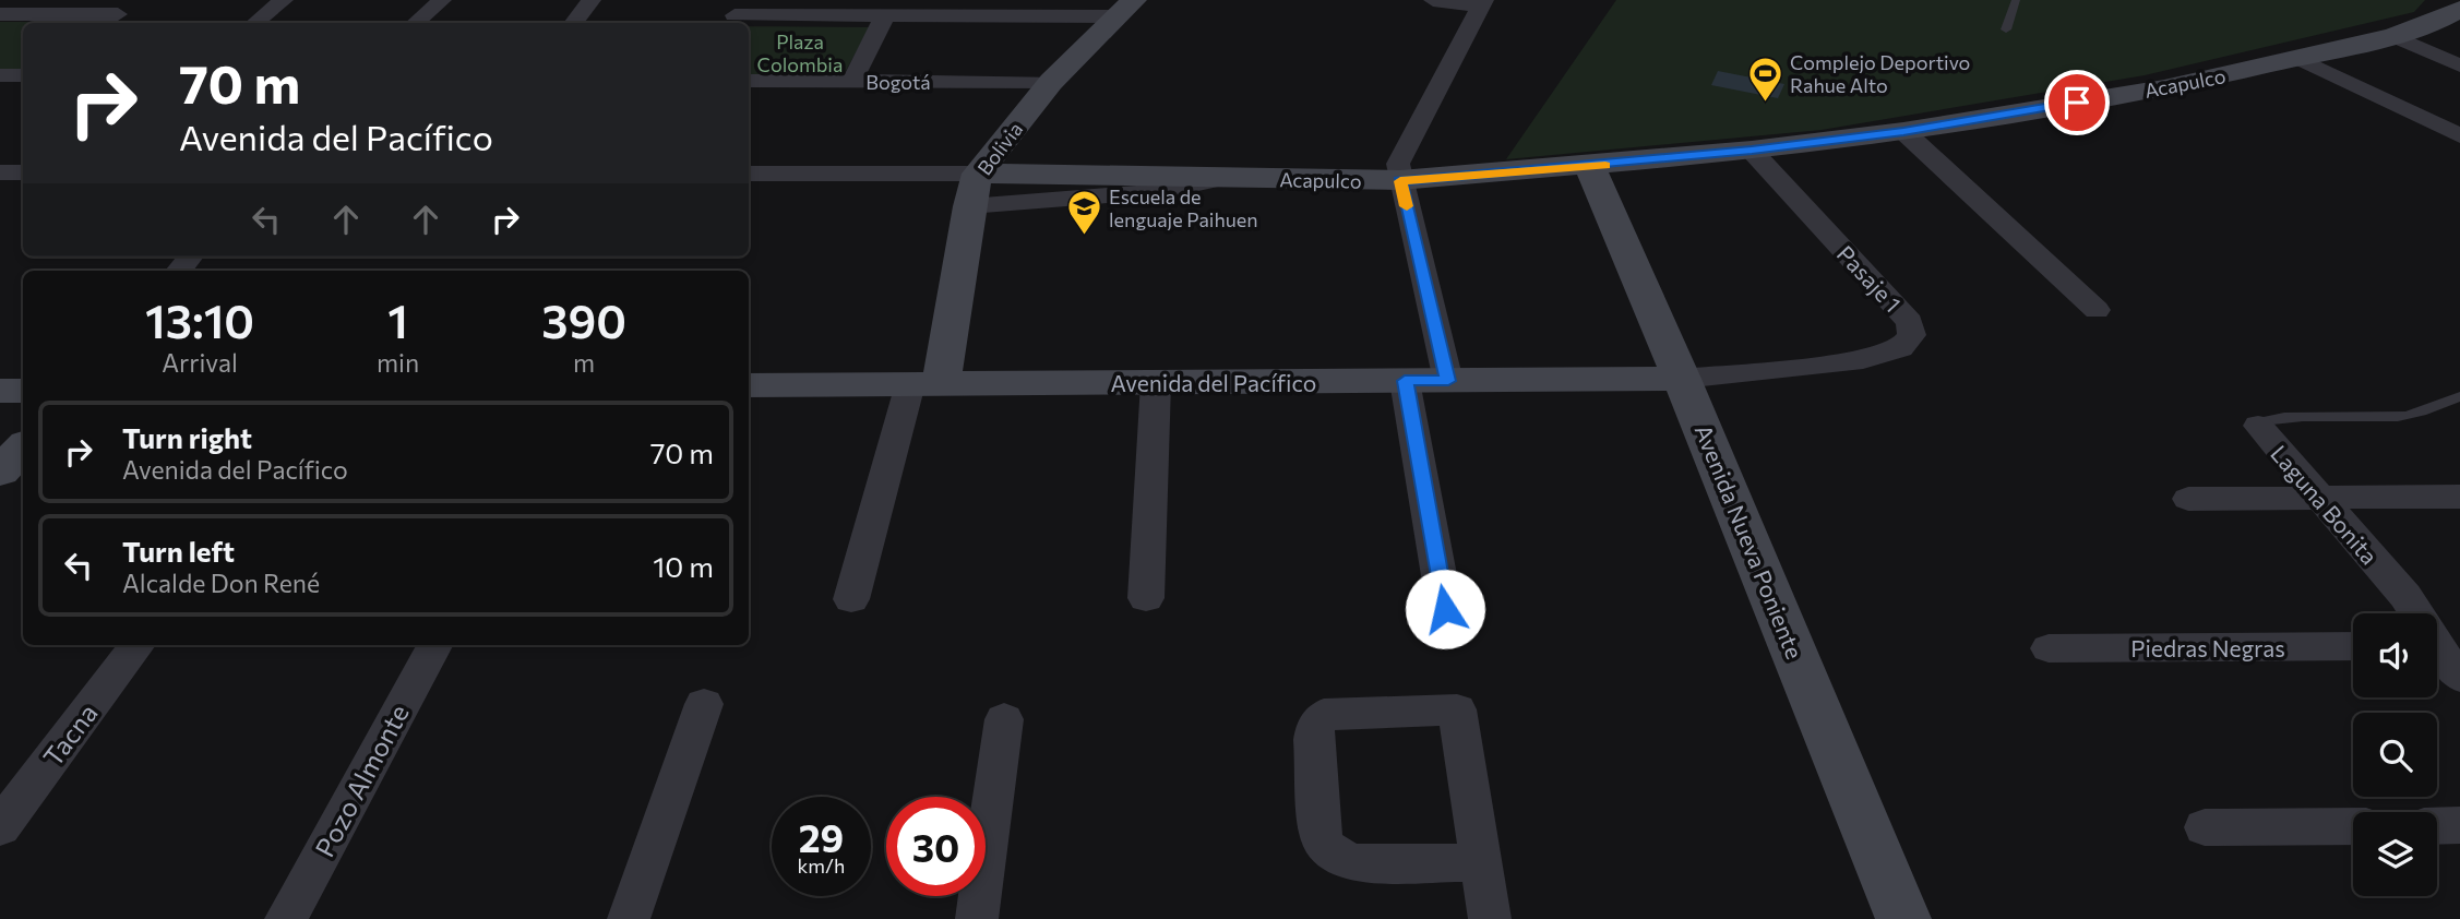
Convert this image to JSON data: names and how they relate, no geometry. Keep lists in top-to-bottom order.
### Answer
{
  "streets": {
    "street": [
      "Bogotá",
      "Acapulco",
      "Bolivia",
      "Pasaje 1",
      "Avenida del Pacífico",
      "Laguna Bonita",
      "Avenida Nueva Poniente",
      "Piedras Negras",
      "Tacna",
      "Pozo Almonte"
    ]
  },
  "crossings": [
    ["Bogotá", "Bolivia"],
    ["Acapulco", "Bolivia"],
    ["Acapulco", "Pasaje 1"],
    ["Acapulco", "Avenida Nueva Poniente"],
    ["Bolivia", "Avenida del Pacífico"],
    ["Pasaje 1", "Avenida del Pacífico"],
    ["Pasaje 1", "Avenida Nueva Poniente"],
    ["Avenida del Pacífico", "Avenida Nueva Poniente"]
  ],
  "parks": ["Plaza Colombia"],
  "places": {
    "sports": ["Complejo Deportivo Rahue Alto"],
    "school or university": ["Escuela de lenguaje Paihuen"]
  },
  "page": {
    "turn": ["70 m", "Avenida del Pacífico"],
    "eta": [
      "13:10",
      "Arrival",
      "1",
      "min",
      "390",
      "m"
    ],
    "list": [
      {
        "name": "Turn right",
        "note": "Avenida del Pacífico",
        "value": "70 m"
      },
      {
        "name": "Turn left",
        "note": "Alcalde Don René",
        "value": "10 m"
      }
    ],
    "speed": "29 km/h",
    "limit": "30"
  }
}
